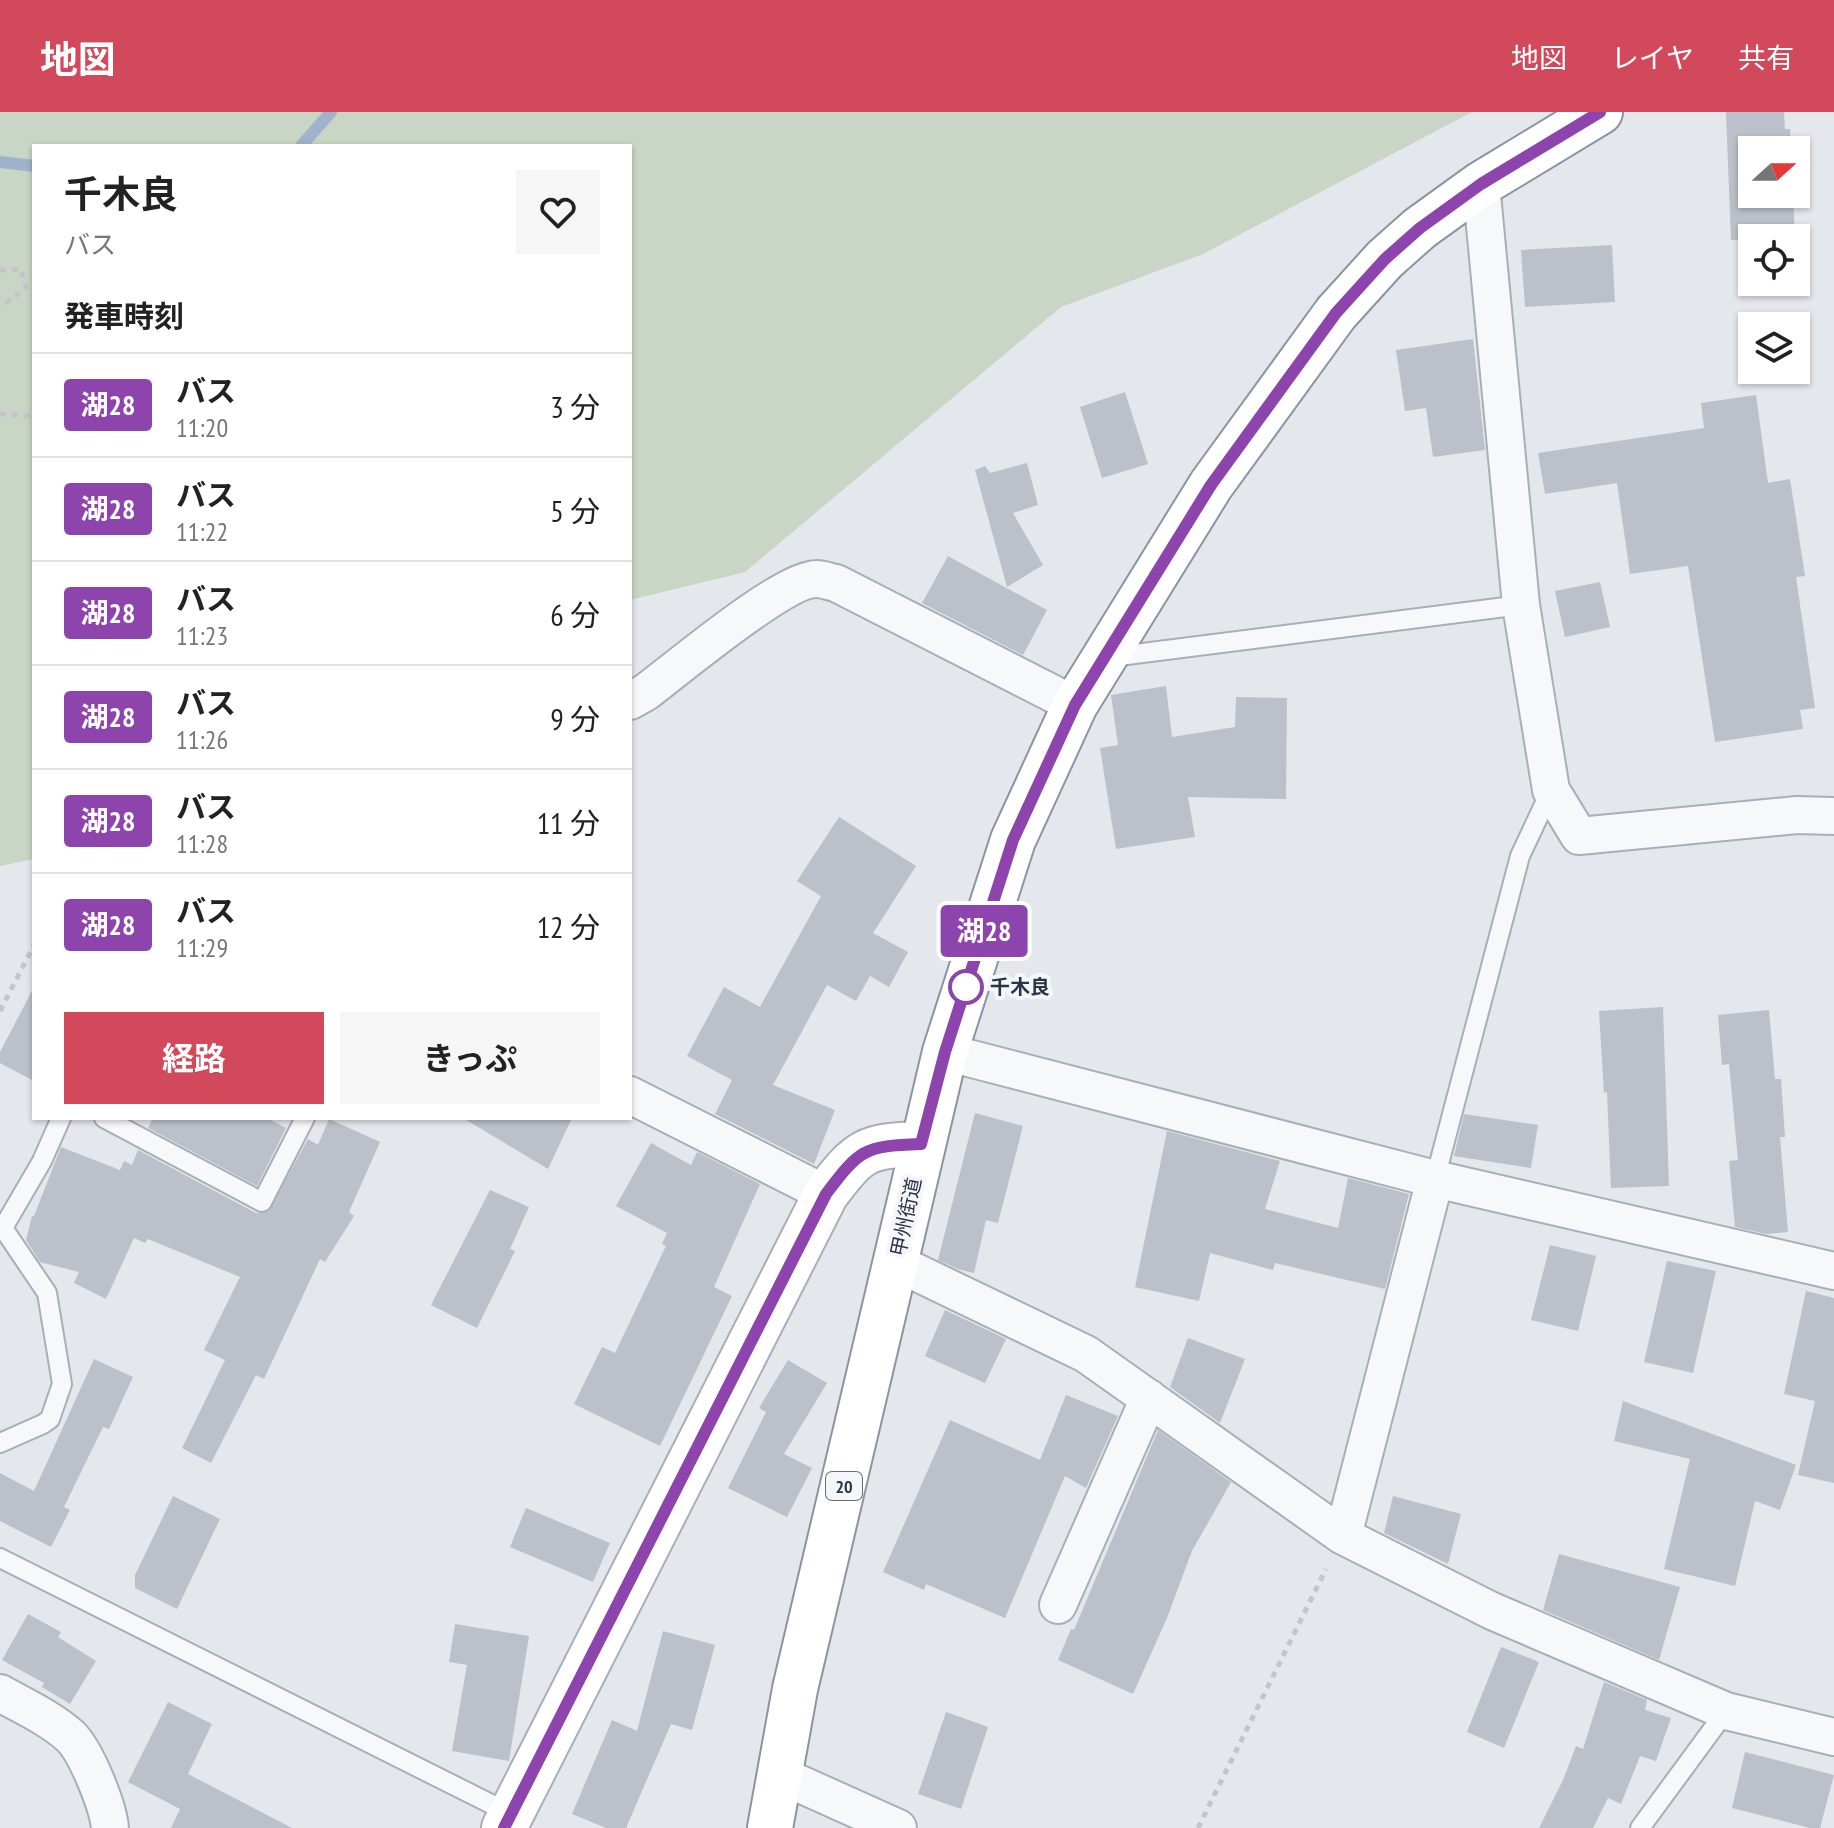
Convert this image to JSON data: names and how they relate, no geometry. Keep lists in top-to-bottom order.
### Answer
{
  "streets": {
    "main road": ["甲州街道", "20"]
  },
  "places": ["千木良"],
  "lines": ["bus line 湖28"],
  "north": "right",
  "page": {
    "header": "地図",
    "nav": ["地図", "レイヤ", "共有"],
    "on_map": "湖28",
    "heading": [
      ["千木良", "バス"],
      "発車時刻"
    ],
    "list": [
      {
        "mark": "湖28",
        "name": "バス",
        "note": "11:20",
        "value": "3 分"
      },
      {
        "mark": "湖28",
        "name": "バス",
        "note": "11:22",
        "value": "5 分"
      },
      {
        "mark": "湖28",
        "name": "バス",
        "note": "11:23",
        "value": "6 分"
      },
      {
        "mark": "湖28",
        "name": "バス",
        "note": "11:26",
        "value": "9 分"
      },
      {
        "mark": "湖28",
        "name": "バス",
        "note": "11:28",
        "value": "11 分"
      },
      {
        "mark": "湖28",
        "name": "バス",
        "note": "11:29",
        "value": "12 分"
      }
    ],
    "buttons": ["経路", "きっぷ"]
  }
}
